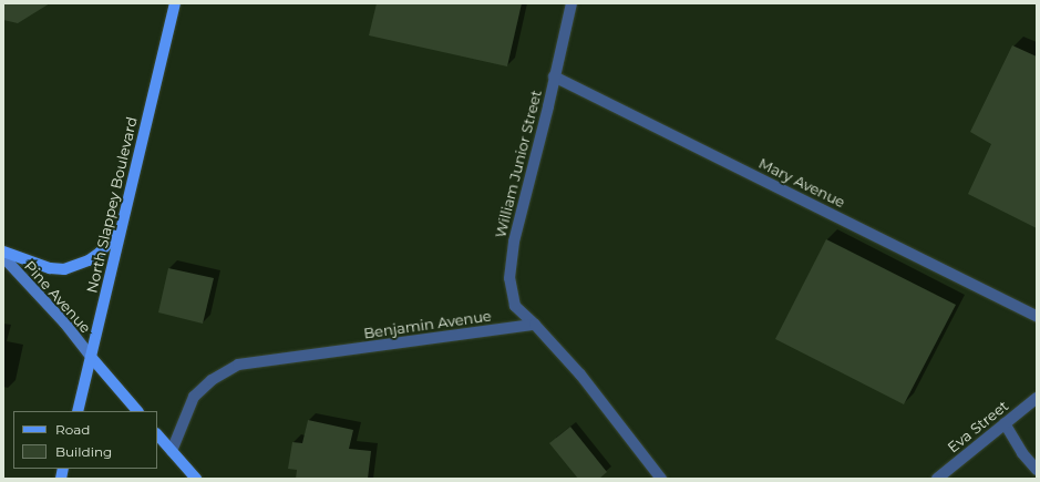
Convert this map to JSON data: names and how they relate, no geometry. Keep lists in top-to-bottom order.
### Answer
{
  "streets": {
    "main road": ["North Slappey Boulevard", "Pine Avenue"],
    "street": [
      "William Junior Street",
      "Mary Avenue",
      "Benjamin Avenue",
      "Eva Street"
    ]
  },
  "crossings": [
    ["William Junior Street", "Mary Avenue"],
    ["William Junior Street", "Benjamin Avenue"],
    ["North Slappey Boulevard", "Pine Avenue"]
  ],
  "legend": ["Road", "Building"]
}
